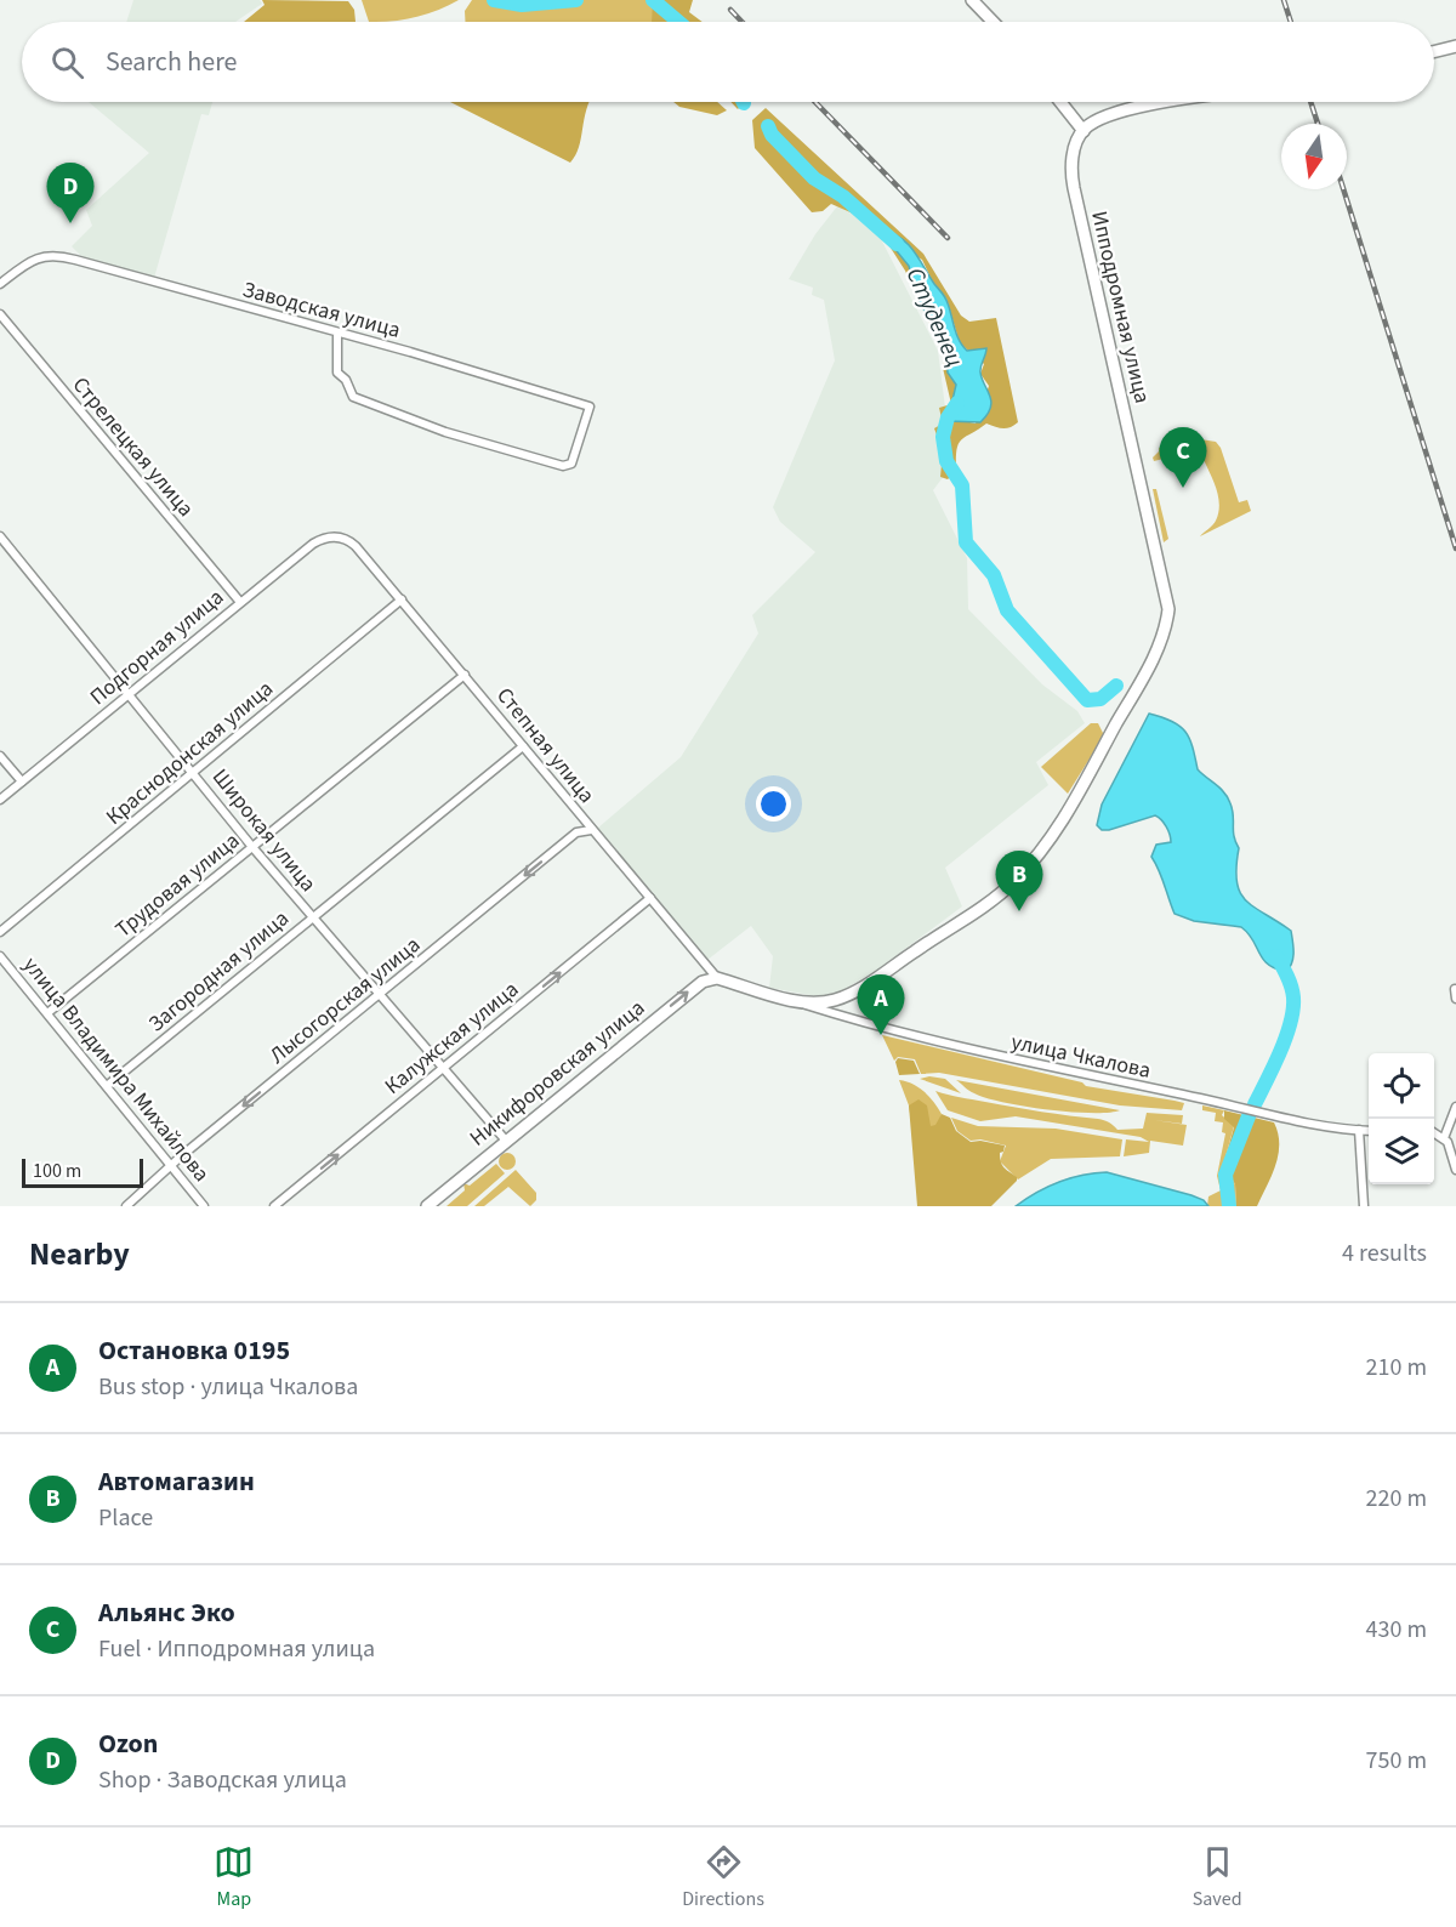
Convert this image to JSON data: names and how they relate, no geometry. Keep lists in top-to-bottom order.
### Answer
{
  "streets": {
    "main road": ["Ипподромная улица", "Никифоровская улица"],
    "street": [
      "Заводская улица",
      "Стрелецкая улица",
      "Подгорная улица",
      "Степная улица",
      "Краснодонская улица",
      "Широкая улица",
      "Трудовая улица",
      "Загородная улица",
      "Лысогорская улица",
      "Калужская улица",
      "улица Чкалова",
      "улица Владимира Михайлова"
    ]
  },
  "crossings": [
    ["Ипподромная улица", "улица Чкалова"],
    ["Стрелецкая улица", "Подгорная улица"],
    ["Подгорная улица", "Степная улица"],
    ["Подгорная улица", "Широкая улица"],
    ["Степная улица", "Краснодонская улица"],
    ["Степная улица", "Трудовая улица"],
    ["Степная улица", "Загородная улица"],
    ["Степная улица", "Лысогорская улица"],
    ["Степная улица", "Калужская улица"],
    ["Степная улица", "Никифоровская улица"],
    ["Краснодонская улица", "Широкая улица"],
    ["Широкая улица", "Трудовая улица"],
    ["Широкая улица", "Загородная улица"],
    ["Широкая улица", "Лысогорская улица"],
    ["Широкая улица", "Калужская улица"],
    ["Широкая улица", "Никифоровская улица"],
    ["Трудовая улица", "улица Владимира Михайлова"],
    ["Загородная улица", "улица Владимира Михайлова"],
    ["Лысогорская улица", "улица Владимира Михайлова"]
  ],
  "one_way": ["Лысогорская улица", "Калужская улица", "Никифоровская улица"],
  "water": ["Студенец"],
  "scale_bar": "100 m",
  "north": "bottom",
  "page": {
    "search": "Search here",
    "pins": [
      "D",
      "C",
      "B",
      "A"
    ],
    "scale": "100 m",
    "heading": ["Nearby", "4 results"],
    "list": [
      {
        "mark": "A",
        "name": "Остановка 0195",
        "note": "Bus stop · улица Чкалова",
        "value": "210 m"
      },
      {
        "mark": "B",
        "name": "Автомагазин",
        "note": "Place",
        "value": "220 m"
      },
      {
        "mark": "C",
        "name": "Альянс Эко",
        "note": "Fuel · Ипподромная улица",
        "value": "430 m"
      },
      {
        "mark": "D",
        "name": "Ozon",
        "note": "Shop · Заводская улица",
        "value": "750 m"
      }
    ],
    "nav": ["Map", "Directions", "Saved"]
  }
}
